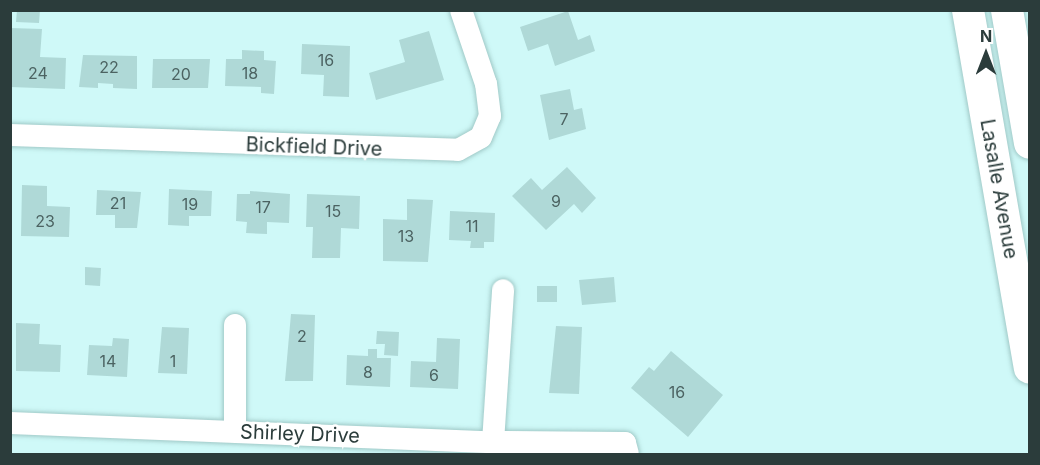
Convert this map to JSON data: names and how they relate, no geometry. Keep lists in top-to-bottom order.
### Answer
{
  "streets": {
    "main road": ["Lasalle Avenue"],
    "street": ["Bickfield Drive", "Shirley Drive"]
  },
  "house_numbers": [
    "16",
    "22",
    "24",
    "18",
    "20",
    "7",
    "9",
    "21",
    "19",
    "17",
    "15",
    "23",
    "11",
    "13",
    "2",
    "14",
    "1",
    "8",
    "6",
    "16"
  ],
  "north": "top"
}
